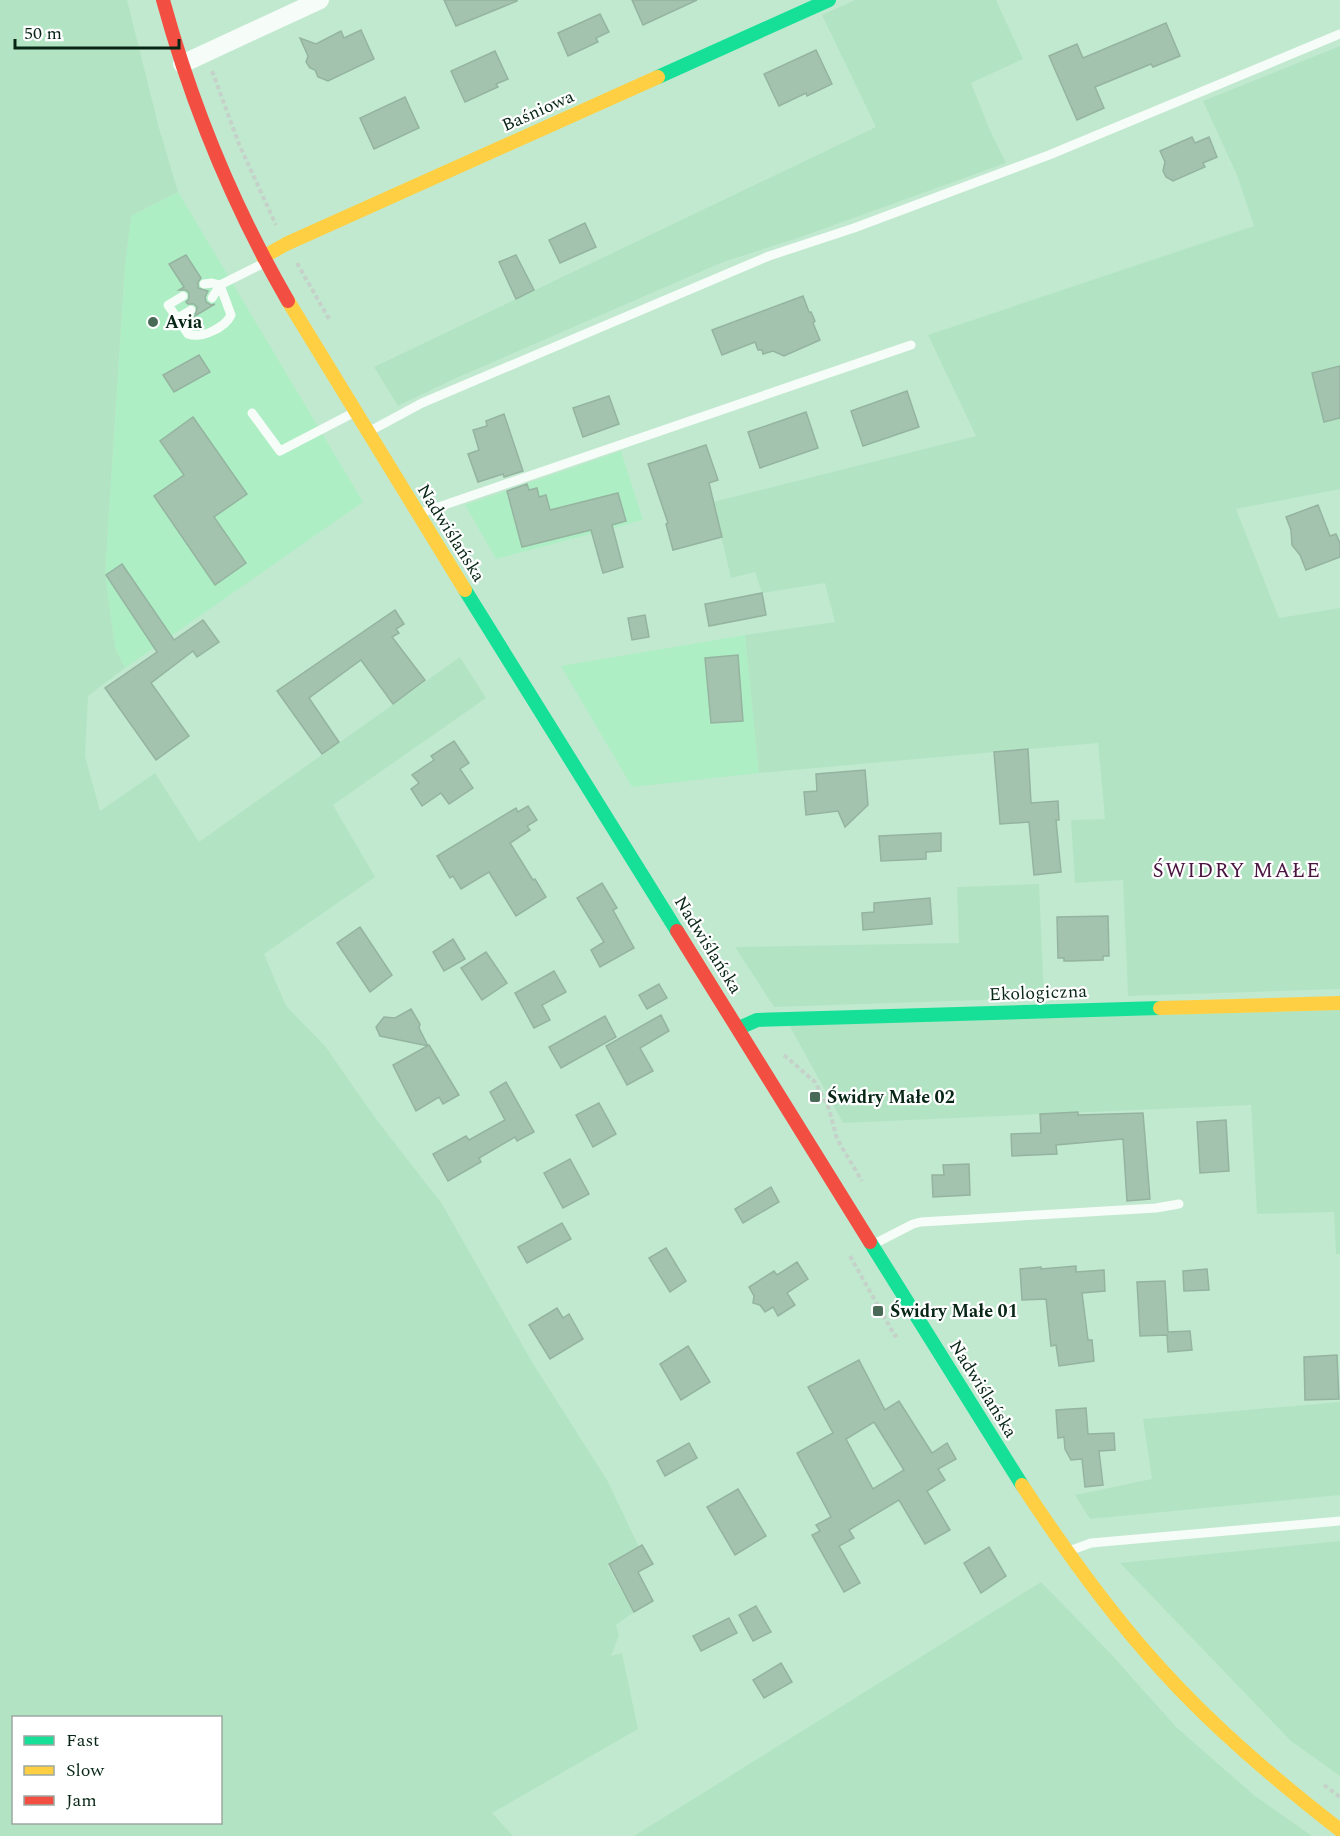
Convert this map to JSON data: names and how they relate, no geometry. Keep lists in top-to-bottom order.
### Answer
{
  "streets": {
    "main road": ["Baśniowa", "Nadwiślańska", "Ekologiczna"]
  },
  "crossings": [
    ["Baśniowa", "Nadwiślańska"],
    ["Nadwiślańska", "Ekologiczna"]
  ],
  "districts": ["ŚWIDRY MAŁE"],
  "places": {
    "other": ["Avia"],
    "transit": ["Świdry Małe 02", "Świdry Małe 01"]
  },
  "legend": ["Fast", "Slow", "Jam"],
  "scale_bar": "50 m"
}
